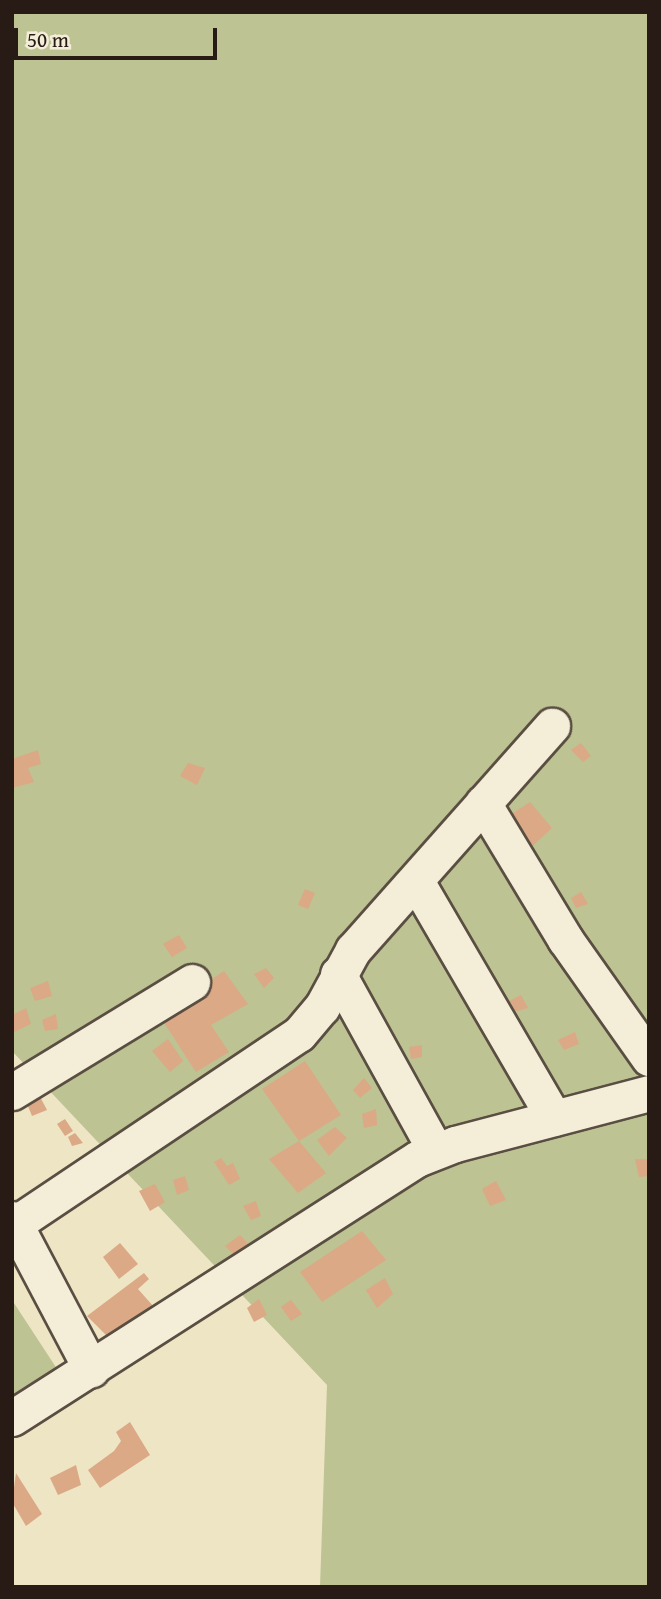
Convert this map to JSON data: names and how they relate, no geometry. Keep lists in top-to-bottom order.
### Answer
{
  "scale_bar": "50 m"
}
